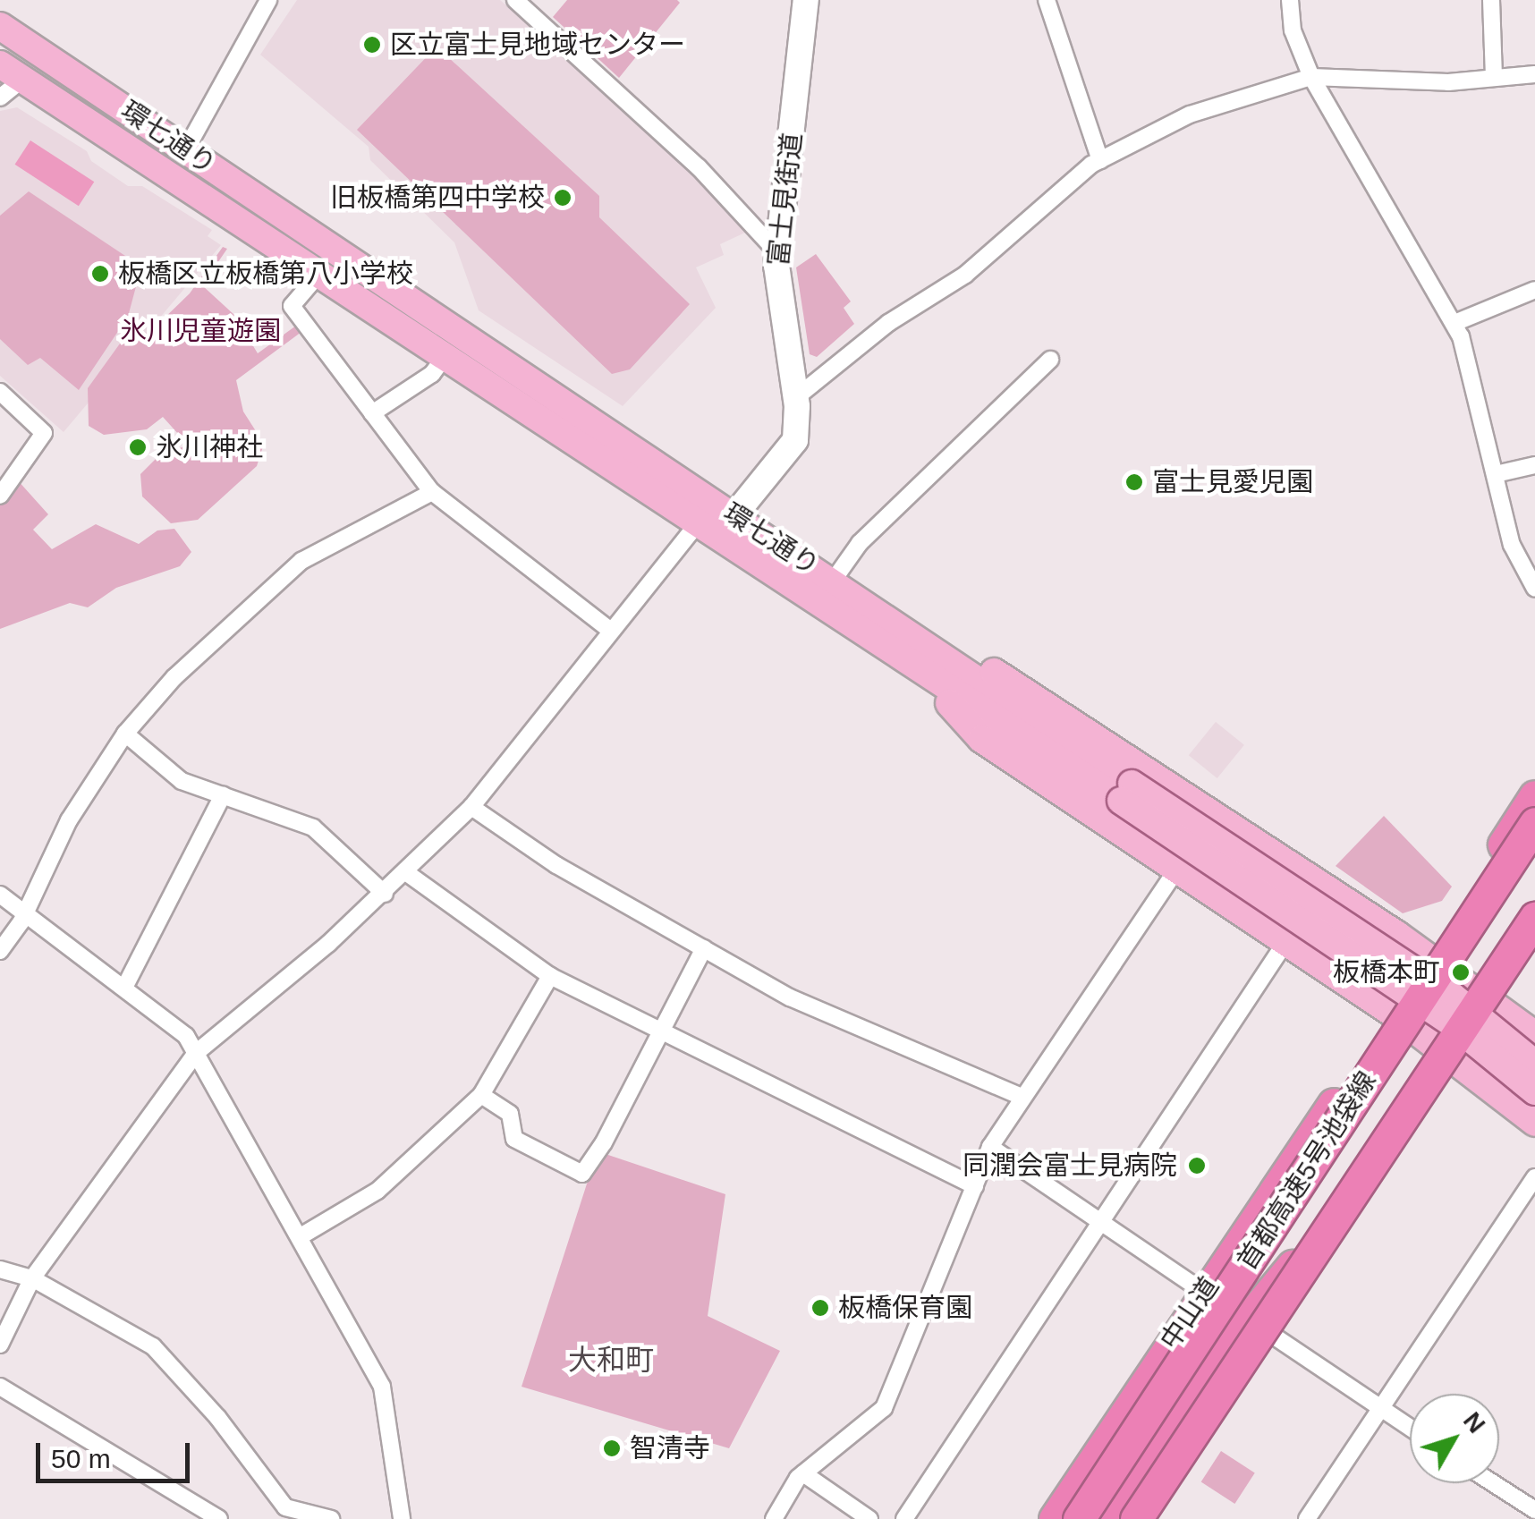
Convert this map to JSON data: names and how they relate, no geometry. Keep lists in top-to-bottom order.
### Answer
{
  "streets": {
    "highway": ["首都高速5号池袋線", "中山道"],
    "main road": ["環七通り"],
    "street": ["富士見街道"]
  },
  "crossings": [
    ["環七通り", "富士見街道"]
  ],
  "districts": ["大和町"],
  "parks": ["氷川児童遊園"],
  "places": [
    "区立富士見地域センター",
    "旧板橋第四中学校",
    "板橋区立板橋第八小学校",
    "氷川神社",
    "富士見愛児園",
    "板橋本町",
    "同潤会富士見病院",
    "板橋保育園",
    "智清寺"
  ],
  "scale_bar": "50 m",
  "north": "top right"
}
